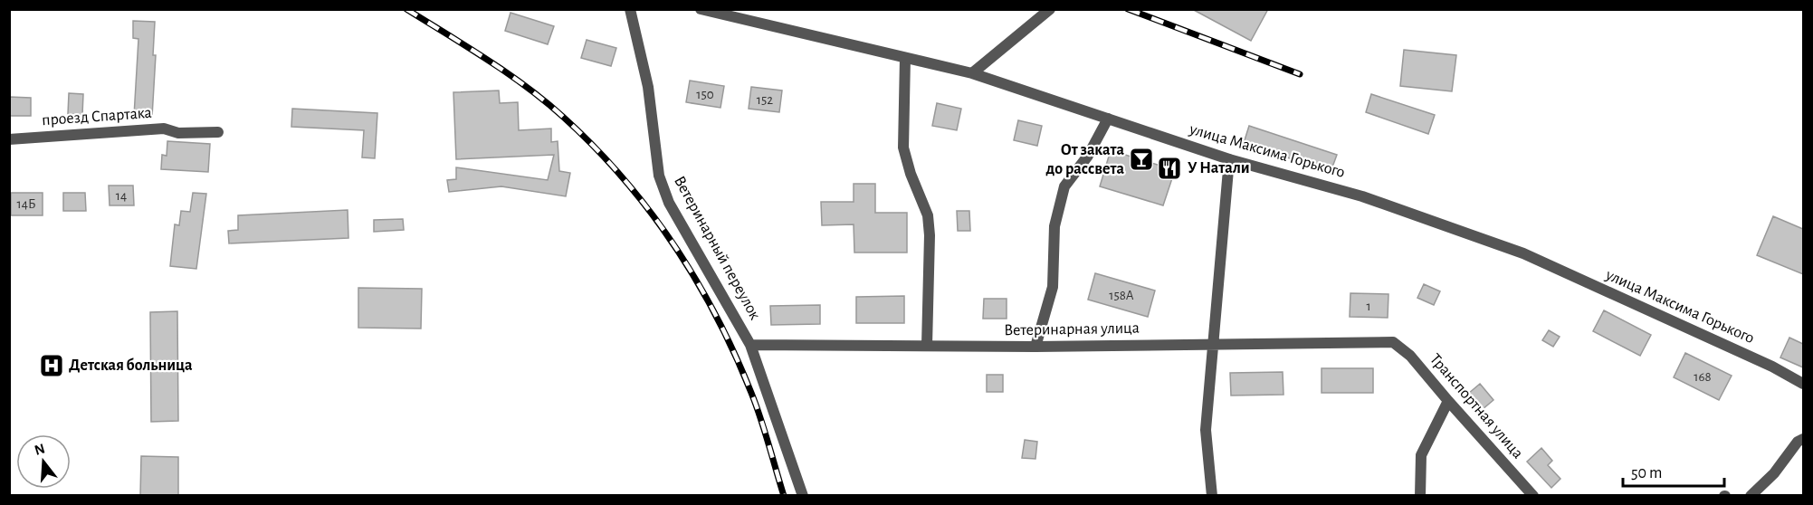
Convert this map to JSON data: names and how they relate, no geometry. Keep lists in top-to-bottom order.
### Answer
{
  "streets": {
    "street": [
      "проезд Спартака",
      "улица Максима Горького",
      "Ветеринарный переулок",
      "Ветеринарная улица",
      "Транспортная улица"
    ]
  },
  "crossings": [
    ["Ветеринарный переулок", "Ветеринарная улица"],
    ["Ветеринарная улица", "Транспортная улица"]
  ],
  "places": {
    "bar": ["От заката до рассвета"],
    "restaurant": ["У Натали"],
    "hospital": ["Детская больница"]
  },
  "house_numbers": [
    "150",
    "152",
    "14",
    "14Б",
    "158А",
    "1",
    "168"
  ],
  "scale_bar": "50 m",
  "north": "top"
}
